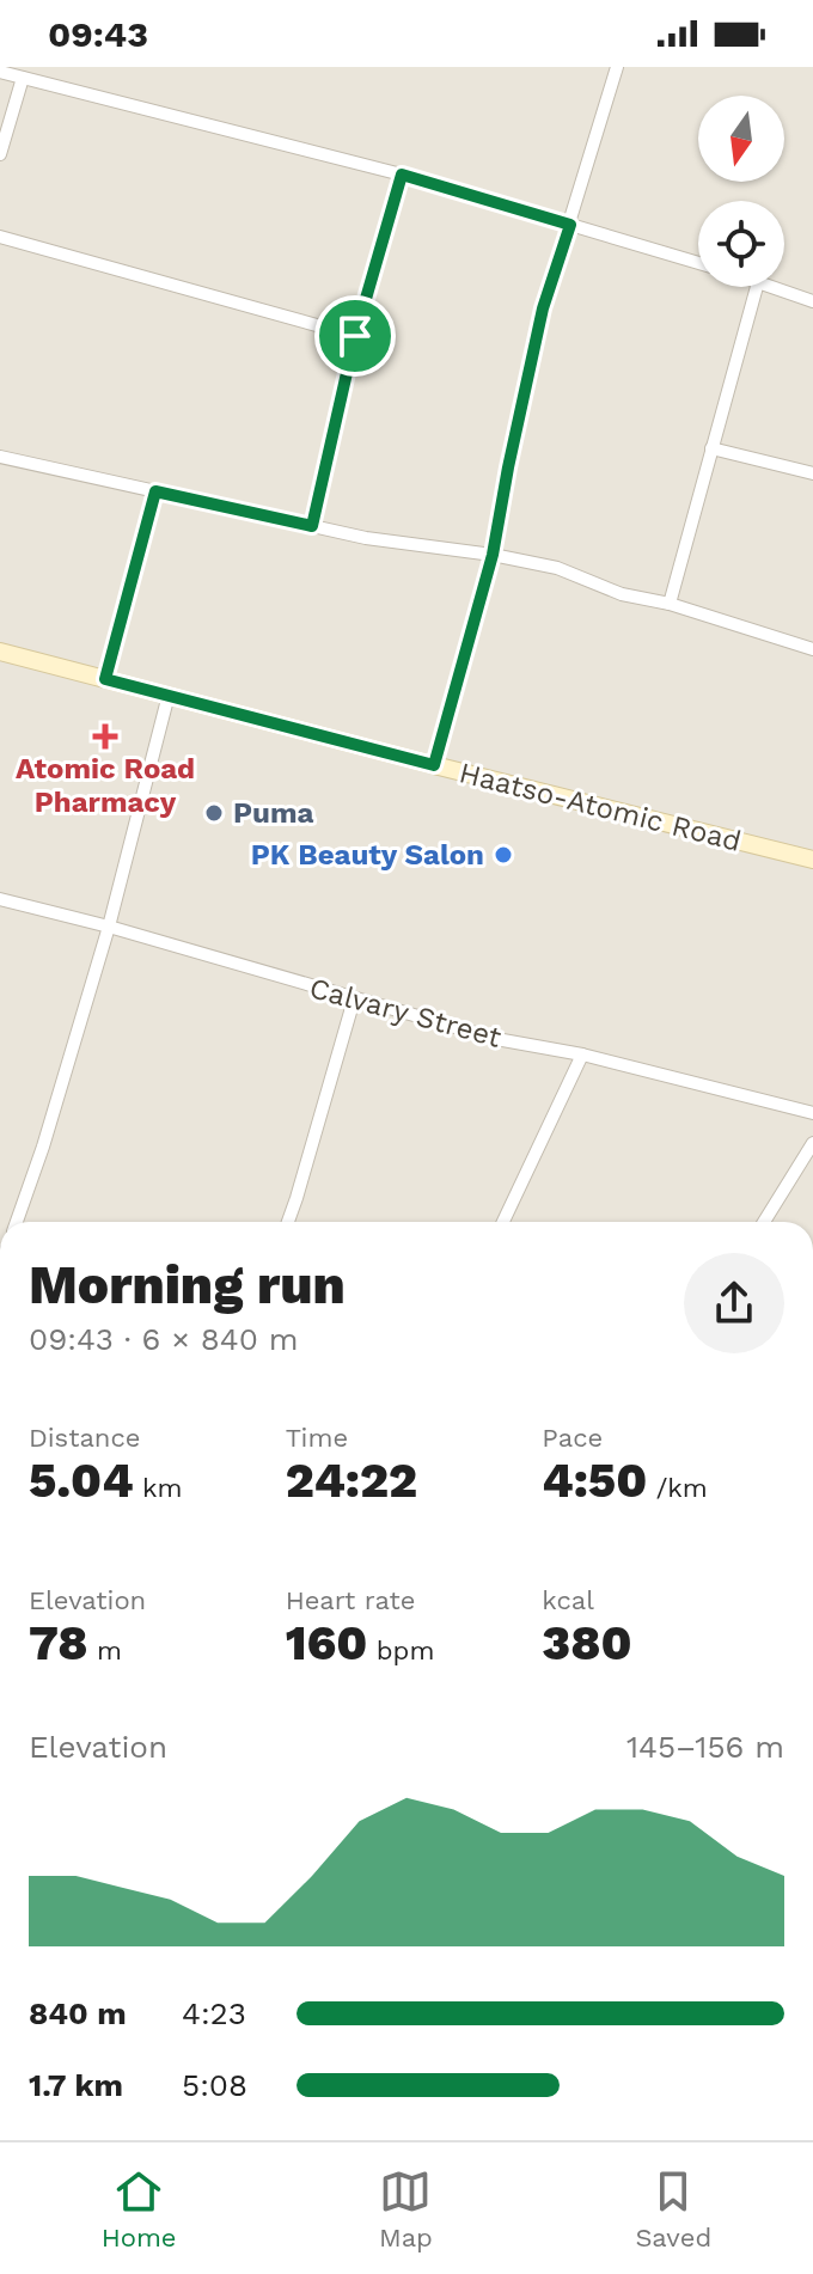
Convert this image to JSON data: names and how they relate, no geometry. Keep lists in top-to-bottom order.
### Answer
{
  "streets": {
    "main road": ["Haatso-Atomic Road"],
    "street": ["Calvary Street"]
  },
  "places": {
    "health": ["Atomic Road Pharmacy"],
    "other": ["Puma", "PK Beauty Salon"]
  },
  "north": "bottom",
  "page": {
    "status": "09:43",
    "heading": ["Morning run", "09:43 · 6 × 840 m"],
    "stats": [
      ["Distance", "5.04 km"],
      ["Time", "24:22"],
      ["Pace", "4:50 /km"],
      ["Elevation", "78 m"],
      ["Heart rate", "160 bpm"],
      ["kcal", "380"]
    ],
    "chart": ["Elevation", "145–156 m"],
    "list": [
      {
        "name": "840 m",
        "note": "4:23"
      },
      {
        "name": "1.7 km",
        "note": "5:08"
      }
    ],
    "tabs": ["Home", "Map", "Saved"]
  }
}
